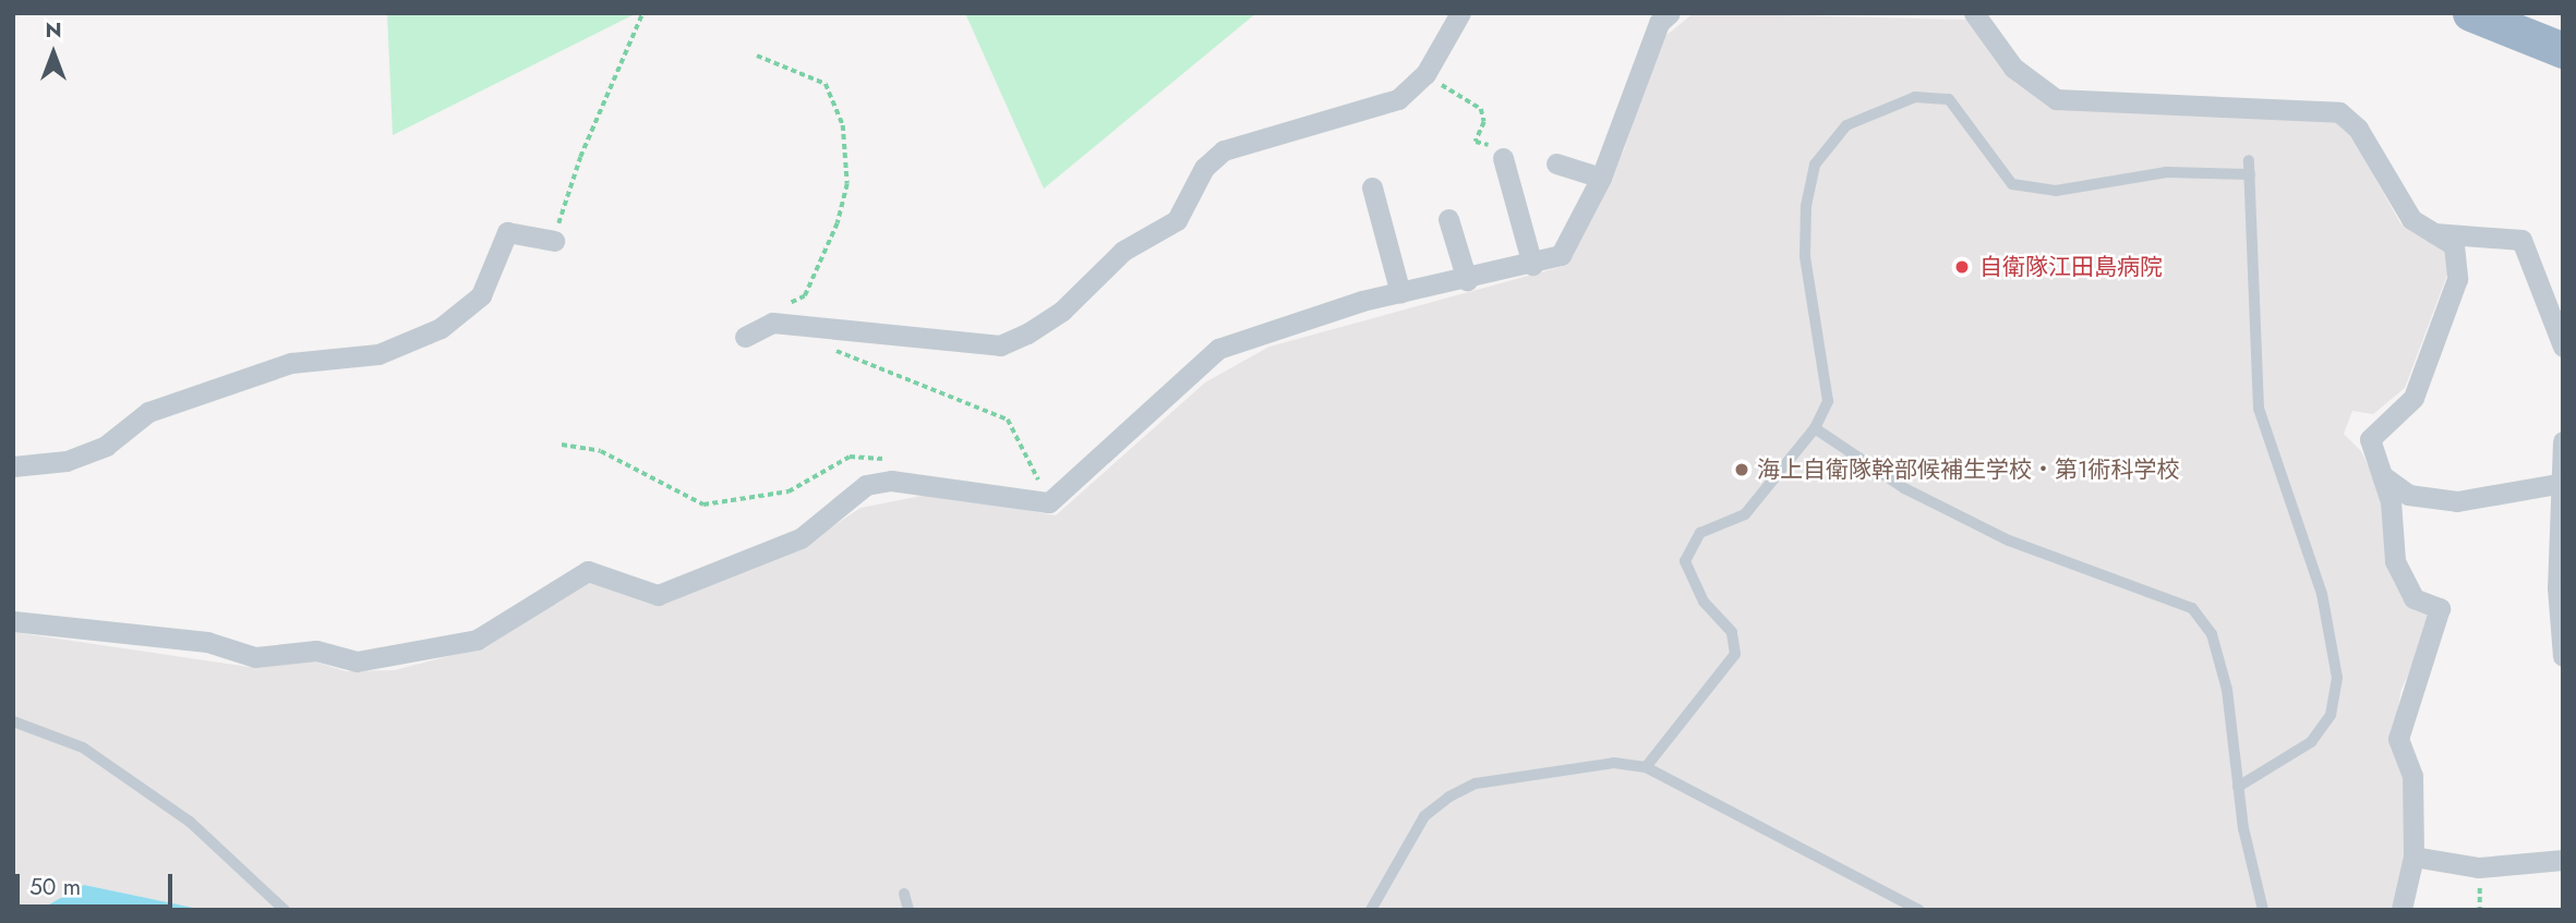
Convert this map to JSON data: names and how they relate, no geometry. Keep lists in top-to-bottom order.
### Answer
{
  "places": ["自衛隊江田島病院", "海上自衛隊幹部候補生学校・第1術科学校"],
  "scale_bar": "50 m",
  "north": "top"
}
